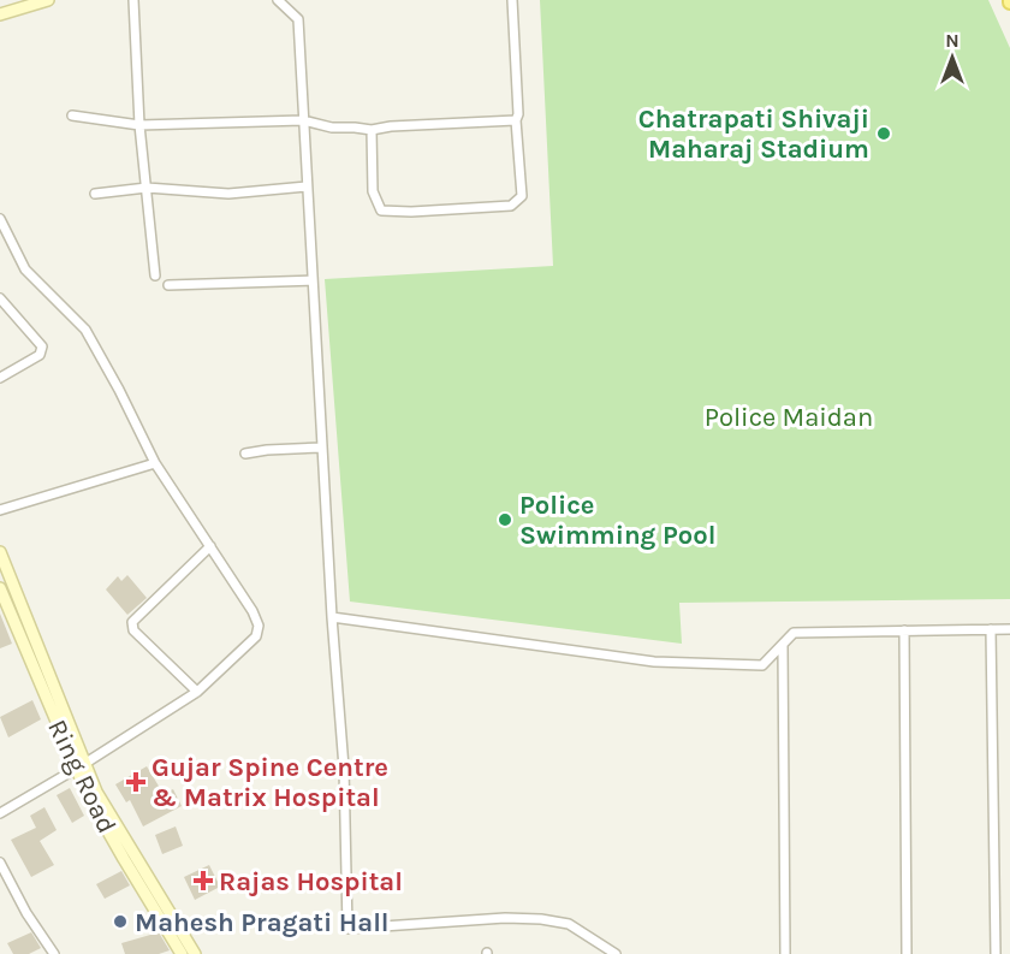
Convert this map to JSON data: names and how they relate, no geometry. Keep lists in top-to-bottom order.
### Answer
{
  "streets": {
    "main road": ["Ring Road"]
  },
  "parks": ["Police Maidan"],
  "places": {
    "other": ["Chatrapati Shivaji Maharaj Stadium", "Police Swimming Pool", "Mahesh Pragati Hall"],
    "health": ["Gujar Spine Centre & Matrix Hospital", "Rajas Hospital"]
  },
  "north": "top"
}
